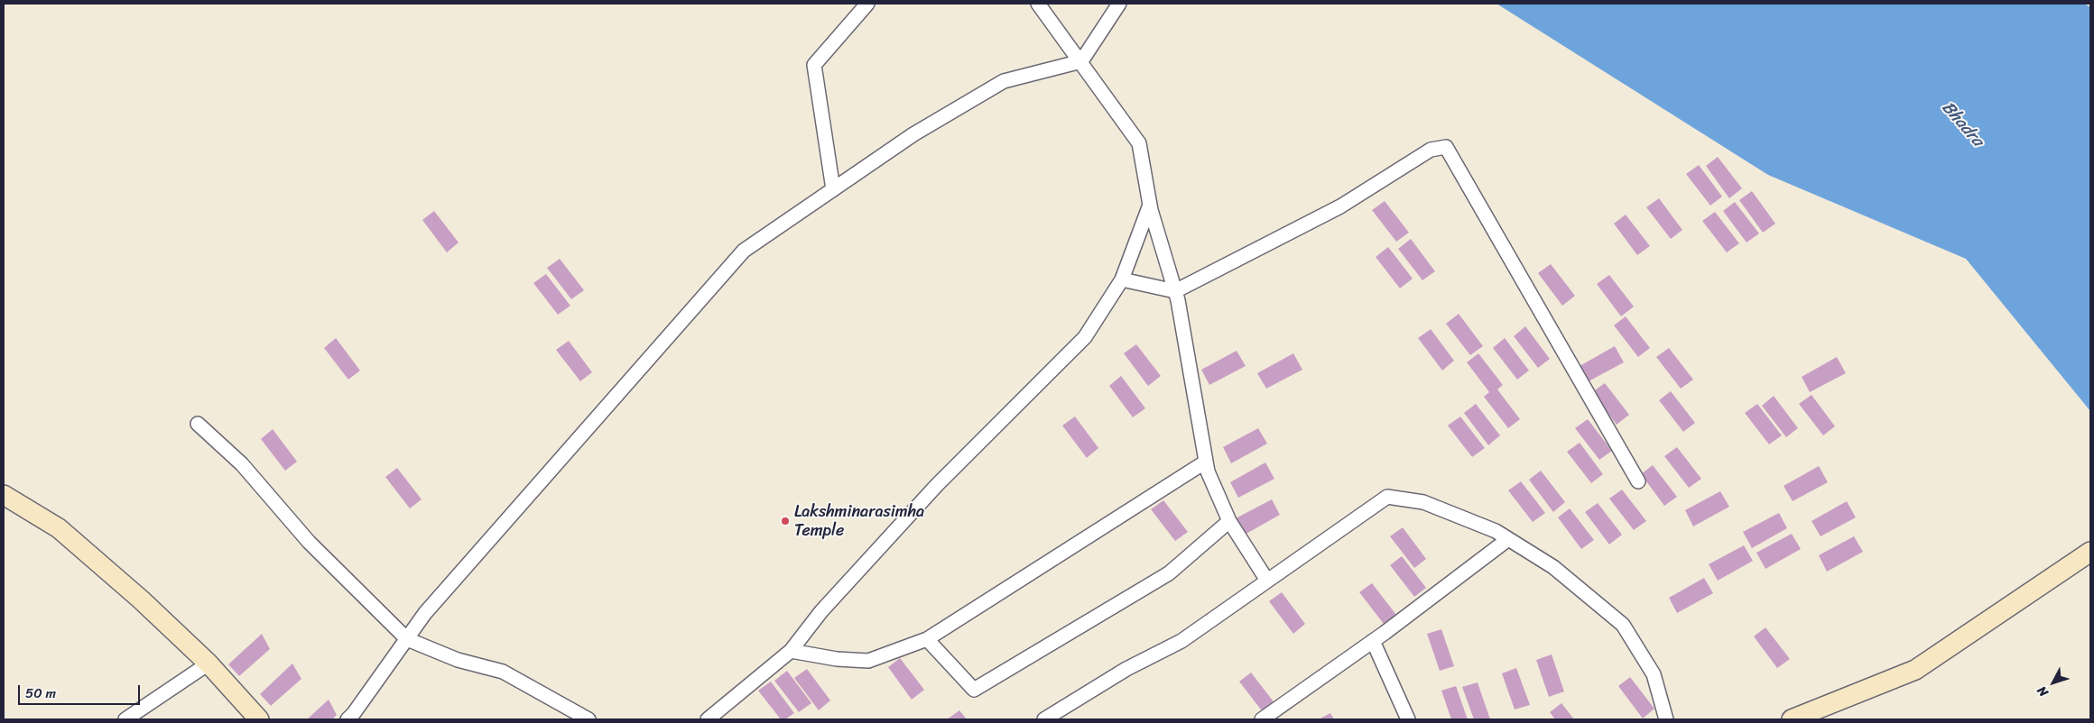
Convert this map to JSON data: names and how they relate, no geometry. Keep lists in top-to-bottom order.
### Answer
{
  "water": ["Bhadra"],
  "places": ["Lakshminarasimha Temple"],
  "scale_bar": "50 m",
  "north": "bottom left"
}
